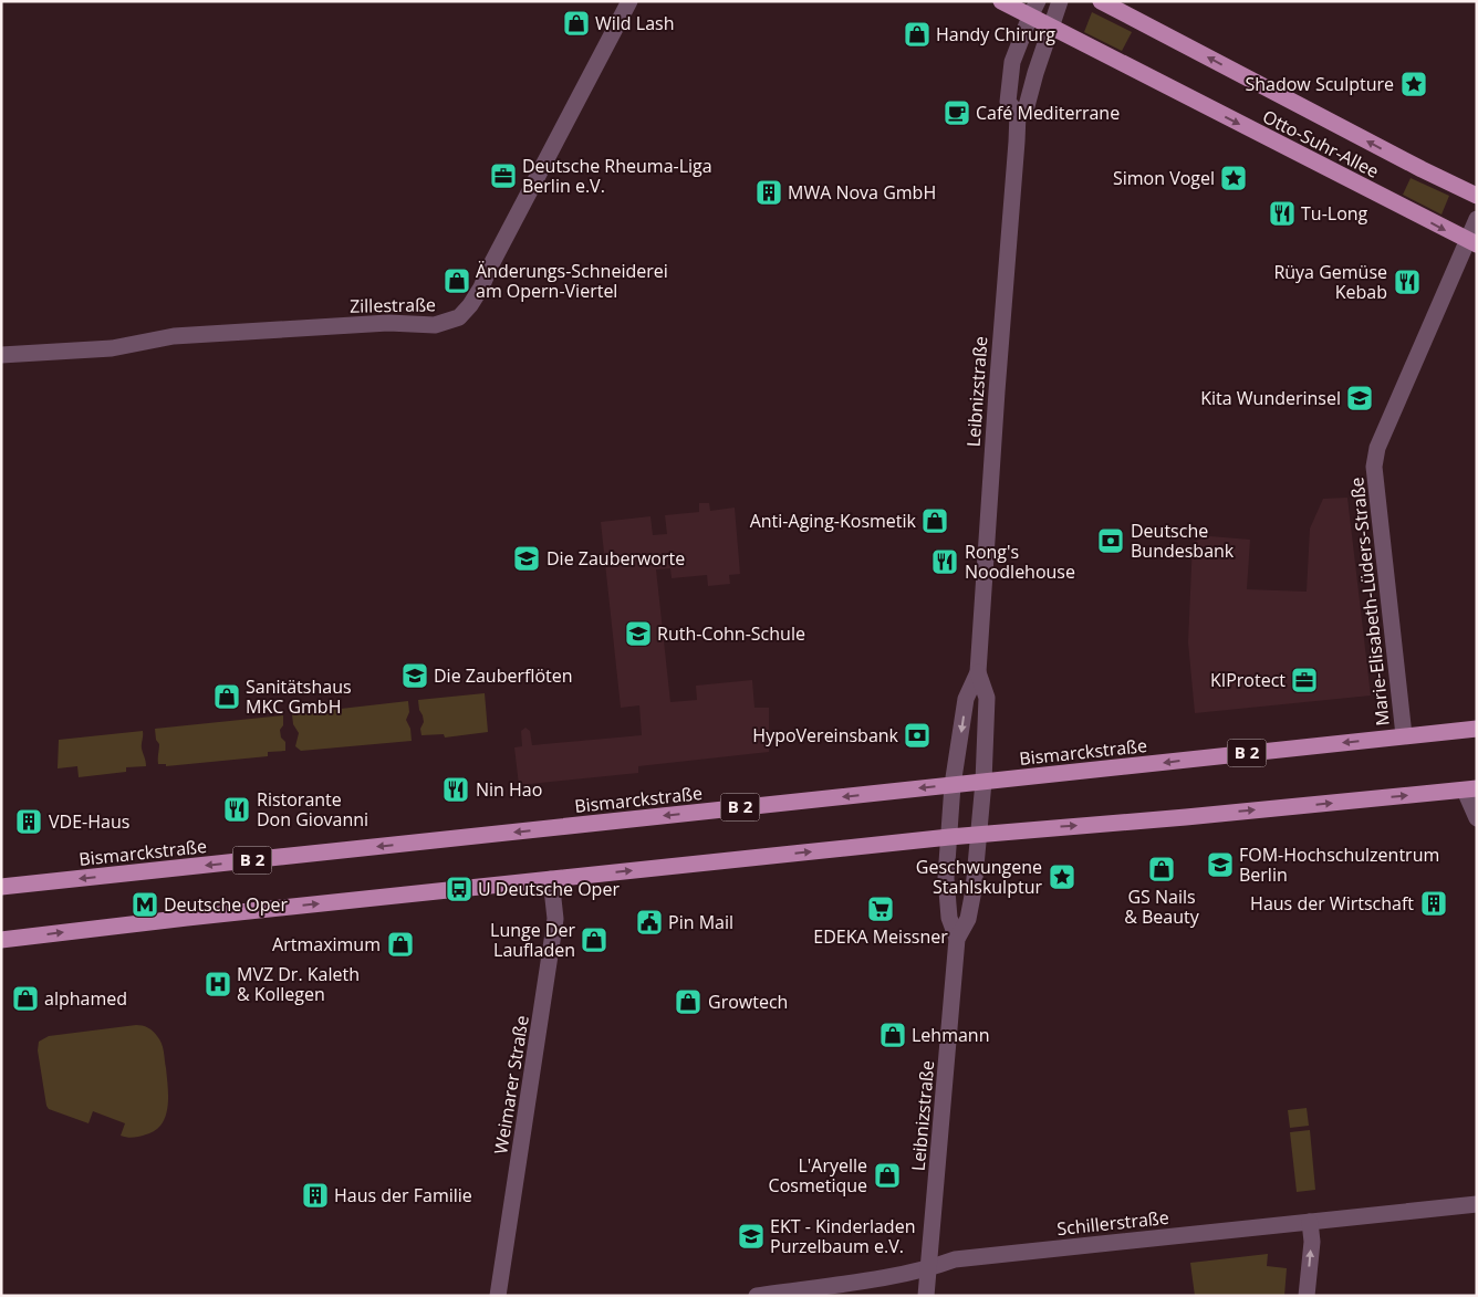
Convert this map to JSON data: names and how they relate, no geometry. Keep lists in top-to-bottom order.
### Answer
{
  "streets": {
    "main road": ["Otto-Suhr-Allee", "Bismarckstraße", "B 2"],
    "street": [
      "Zillestraße",
      "Leibnizstraße",
      "Marie-Elisabeth-Lüders-Straße",
      "Weimarer Straße",
      "Schillerstraße"
    ]
  },
  "crossings": [
    ["Otto-Suhr-Allee", "Leibnizstraße"],
    ["Otto-Suhr-Allee", "Marie-Elisabeth-Lüders-Straße"],
    ["Leibnizstraße", "Bismarckstraße"],
    ["Leibnizstraße", "Schillerstraße"],
    ["Marie-Elisabeth-Lüders-Straße", "Bismarckstraße"]
  ],
  "places": {
    "shop": [
      "Wild Lash",
      "Handy Chirurg",
      "Änderungs-Schneiderei am Opern-Viertel",
      "Anti-Aging-Kosmetik",
      "Sanitätshaus MKC GmbH",
      "GS Nails & Beauty",
      "Lunge Der Laufladen",
      "Artmaximum",
      "alphamed",
      "Growtech",
      "Lehmann",
      "L'Aryelle Cosmetique"
    ],
    "place": ["Shadow Sculpture", "Simon Vogel", "Geschwungene Stahlskulptur"],
    "cafe": ["Café Mediterrane"],
    "office": ["Deutsche Rheuma-Liga Berlin e.V.", "KIProtect"],
    "building": [
      "MWA Nova GmbH",
      "VDE-Haus",
      "Haus der Wirtschaft",
      "Haus der Familie"
    ],
    "restaurant": [
      "Tu-Long",
      "Rüya Gemüse Kebab",
      "Rong's Noodlehouse",
      "Nin Hao",
      "Ristorante Don Giovanni"
    ],
    "school or university": [
      "Kita Wunderinsel",
      "Die Zauberworte",
      "Ruth-Cohn-Schule",
      "Die Zauberflöten",
      "FOM-Hochschulzentrum Berlin",
      "EKT - Kinderladen Purzelbaum e.V."
    ],
    "bank": ["Deutsche Bundesbank", "HypoVereinsbank"],
    "bus stop": ["U Deutsche Oper"],
    "metro station": ["Deutsche Oper"],
    "supermarket": ["EDEKA Meissner"],
    "public building": ["Pin Mail"],
    "hospital": ["MVZ Dr. Kaleth & Kollegen"]
  }
}
